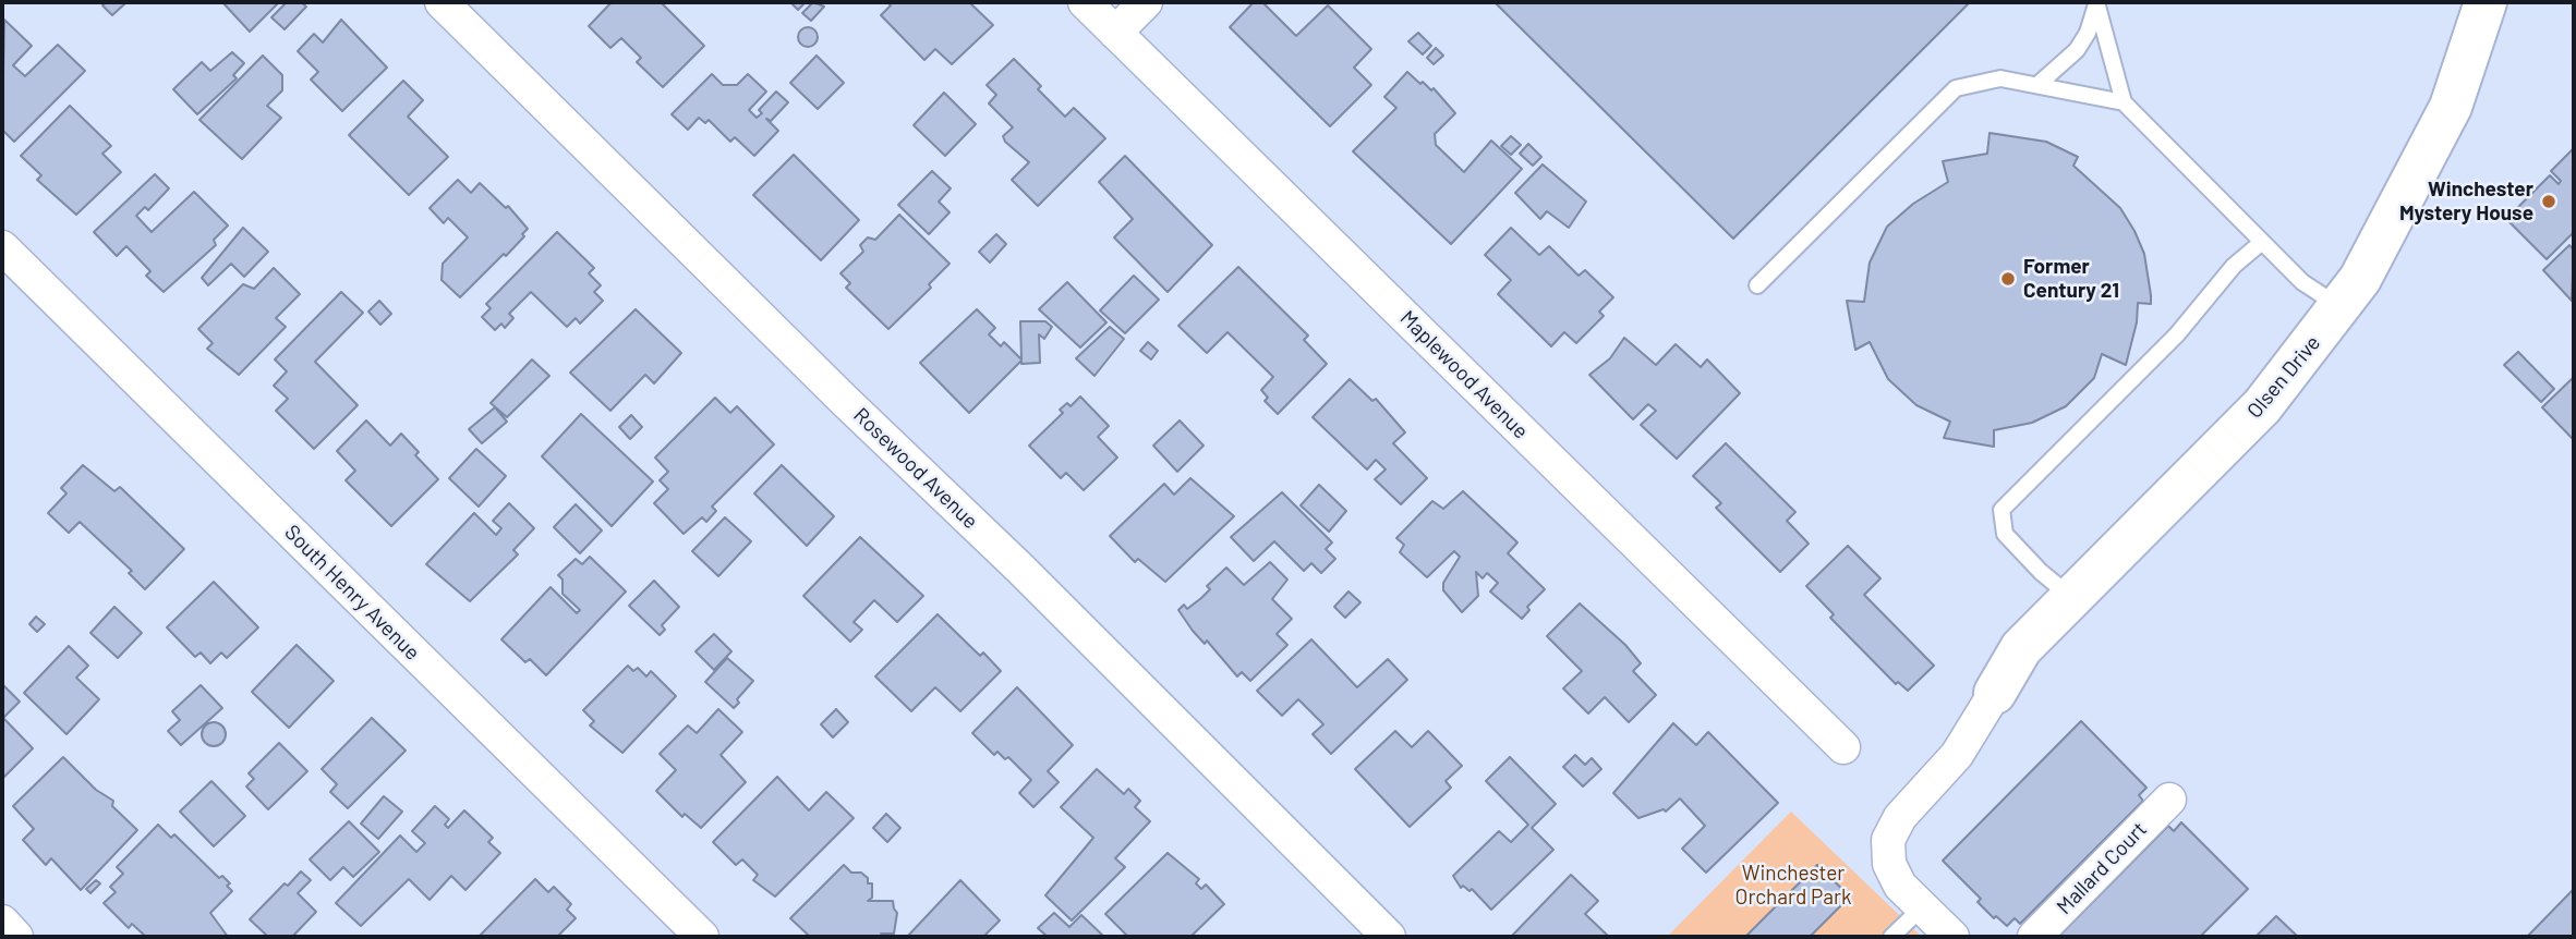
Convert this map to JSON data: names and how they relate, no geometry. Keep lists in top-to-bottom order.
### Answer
{
  "streets": {
    "street": [
      "Maplewood Avenue",
      "Olsen Drive",
      "Rosewood Avenue",
      "South Henry Avenue",
      "Mallard Court"
    ]
  },
  "parks": ["Winchester Orchard Park"],
  "places": ["Winchester Mystery House", "Former Century 21"]
}
